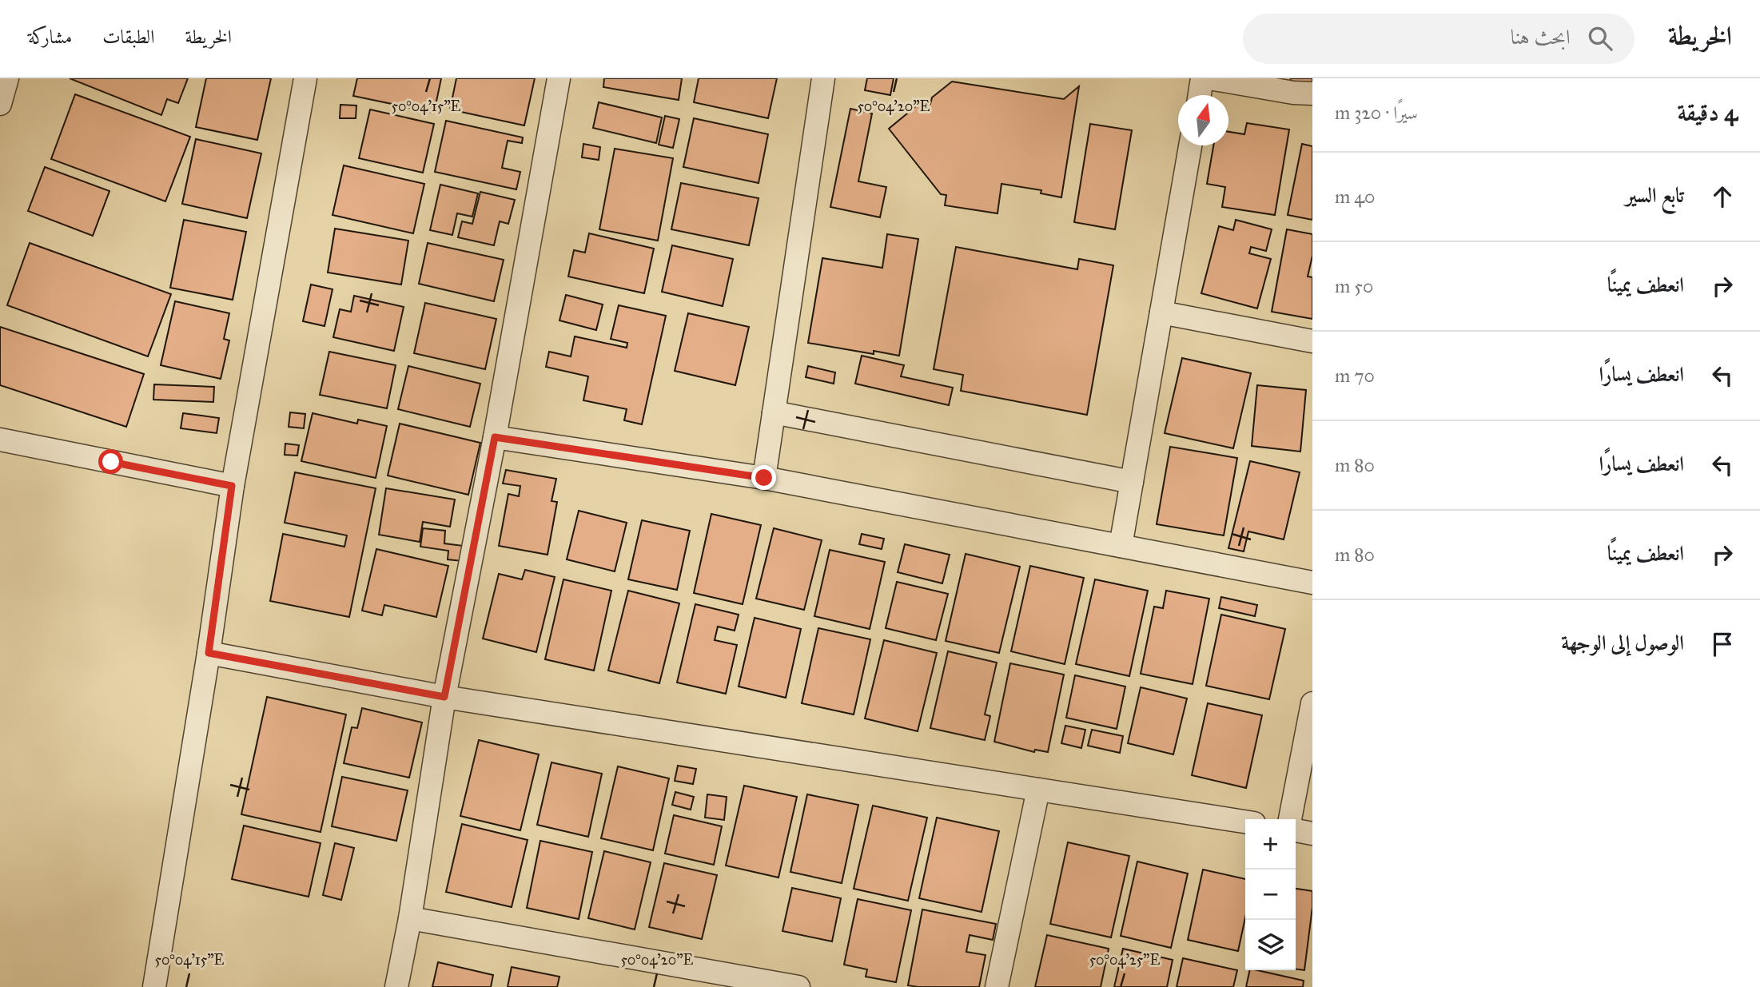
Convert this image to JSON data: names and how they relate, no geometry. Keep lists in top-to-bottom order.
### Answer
{
  "north": "top",
  "page": {
    "header": "الخريطة",
    "search": "ابحث هنا",
    "nav": ["الخريطة", "الطبقات", "مشاركة"],
    "heading": ["4 دقيقة", "سيرًا · 320 m"],
    "list": [
      ["تابع السير", "40 m"],
      ["انعطف يمينًا", "50 m"],
      ["انعطف يسارًا", "70 m"],
      ["انعطف يسارًا", "80 m"],
      ["انعطف يمينًا", "80 m"],
      "الوصول إلى الوجهة"
    ],
    "map_buttons": ["+", "−"]
  },
  "coordinates": ["50°04'15\"E", "50°04'20\"E", "50°04'25\"E"]
}
